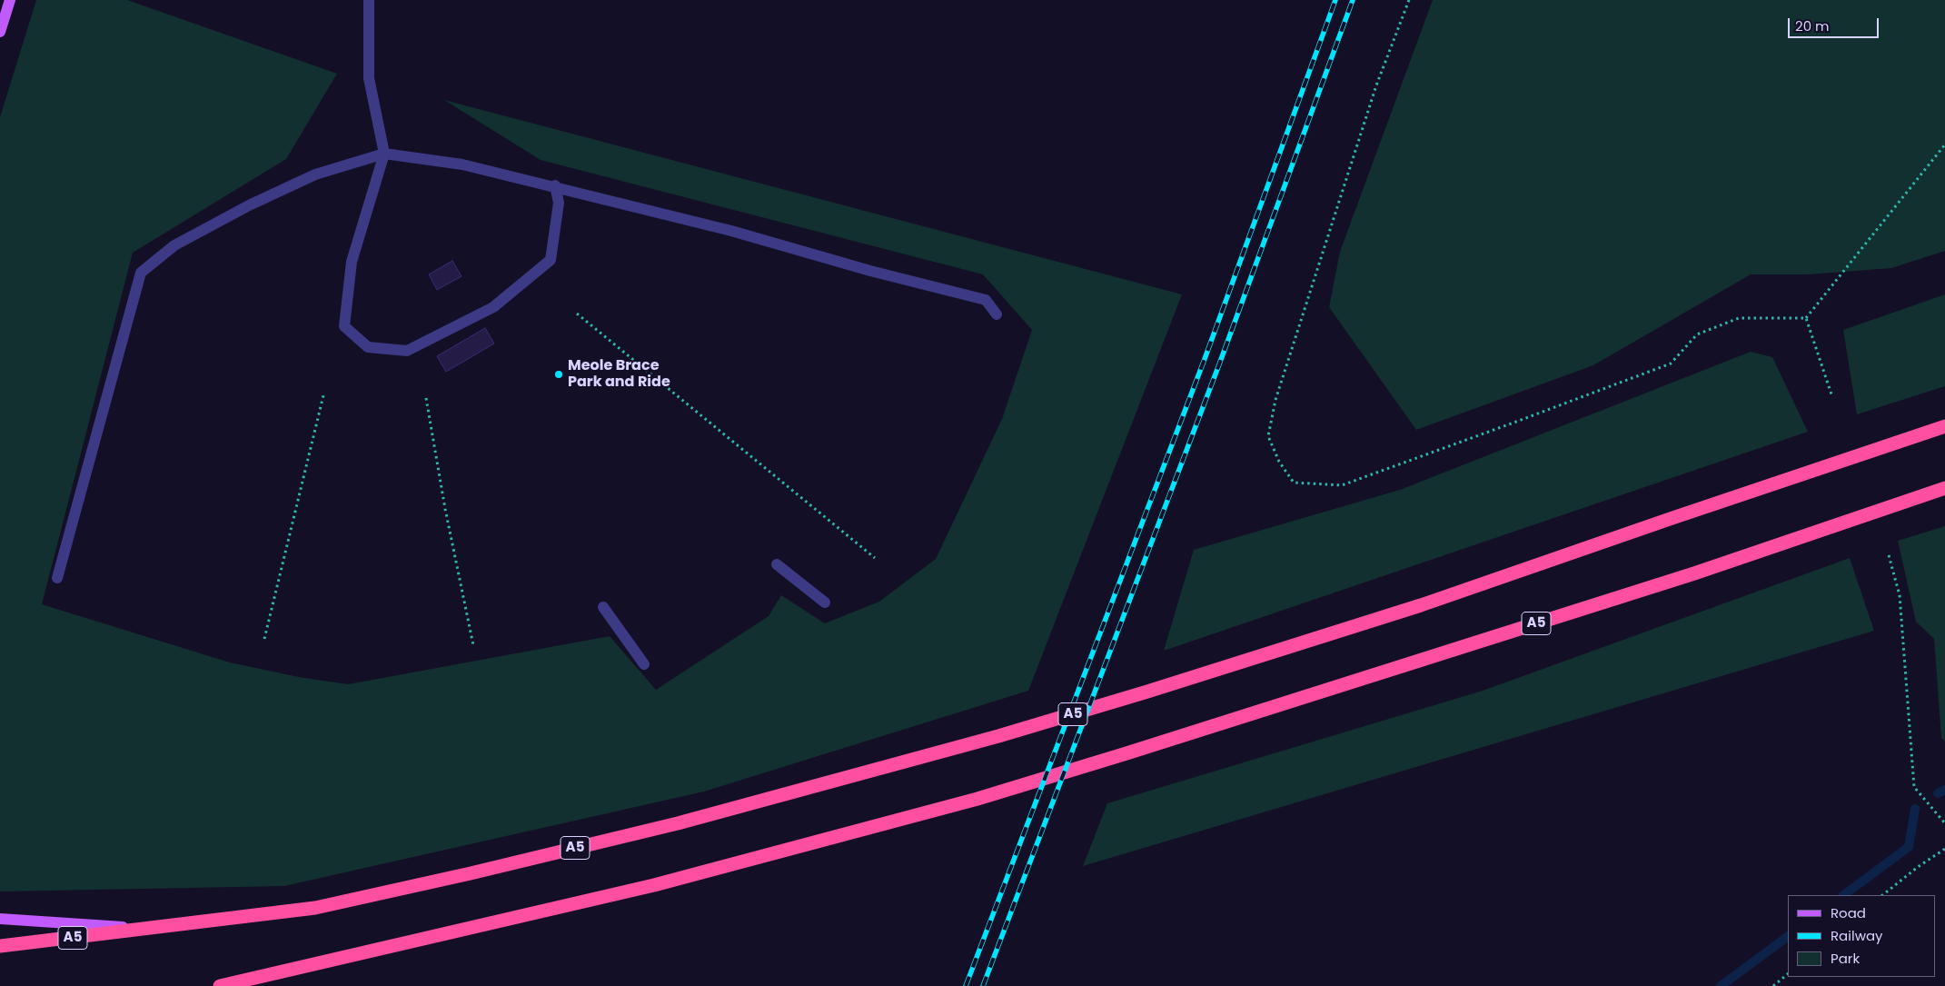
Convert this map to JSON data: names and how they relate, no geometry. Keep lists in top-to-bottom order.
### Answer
{
  "streets": {
    "highway": ["A5"]
  },
  "places": ["Meole Brace Park and Ride"],
  "legend": ["Road", "Railway", "Park"],
  "scale_bar": "20 m"
}
